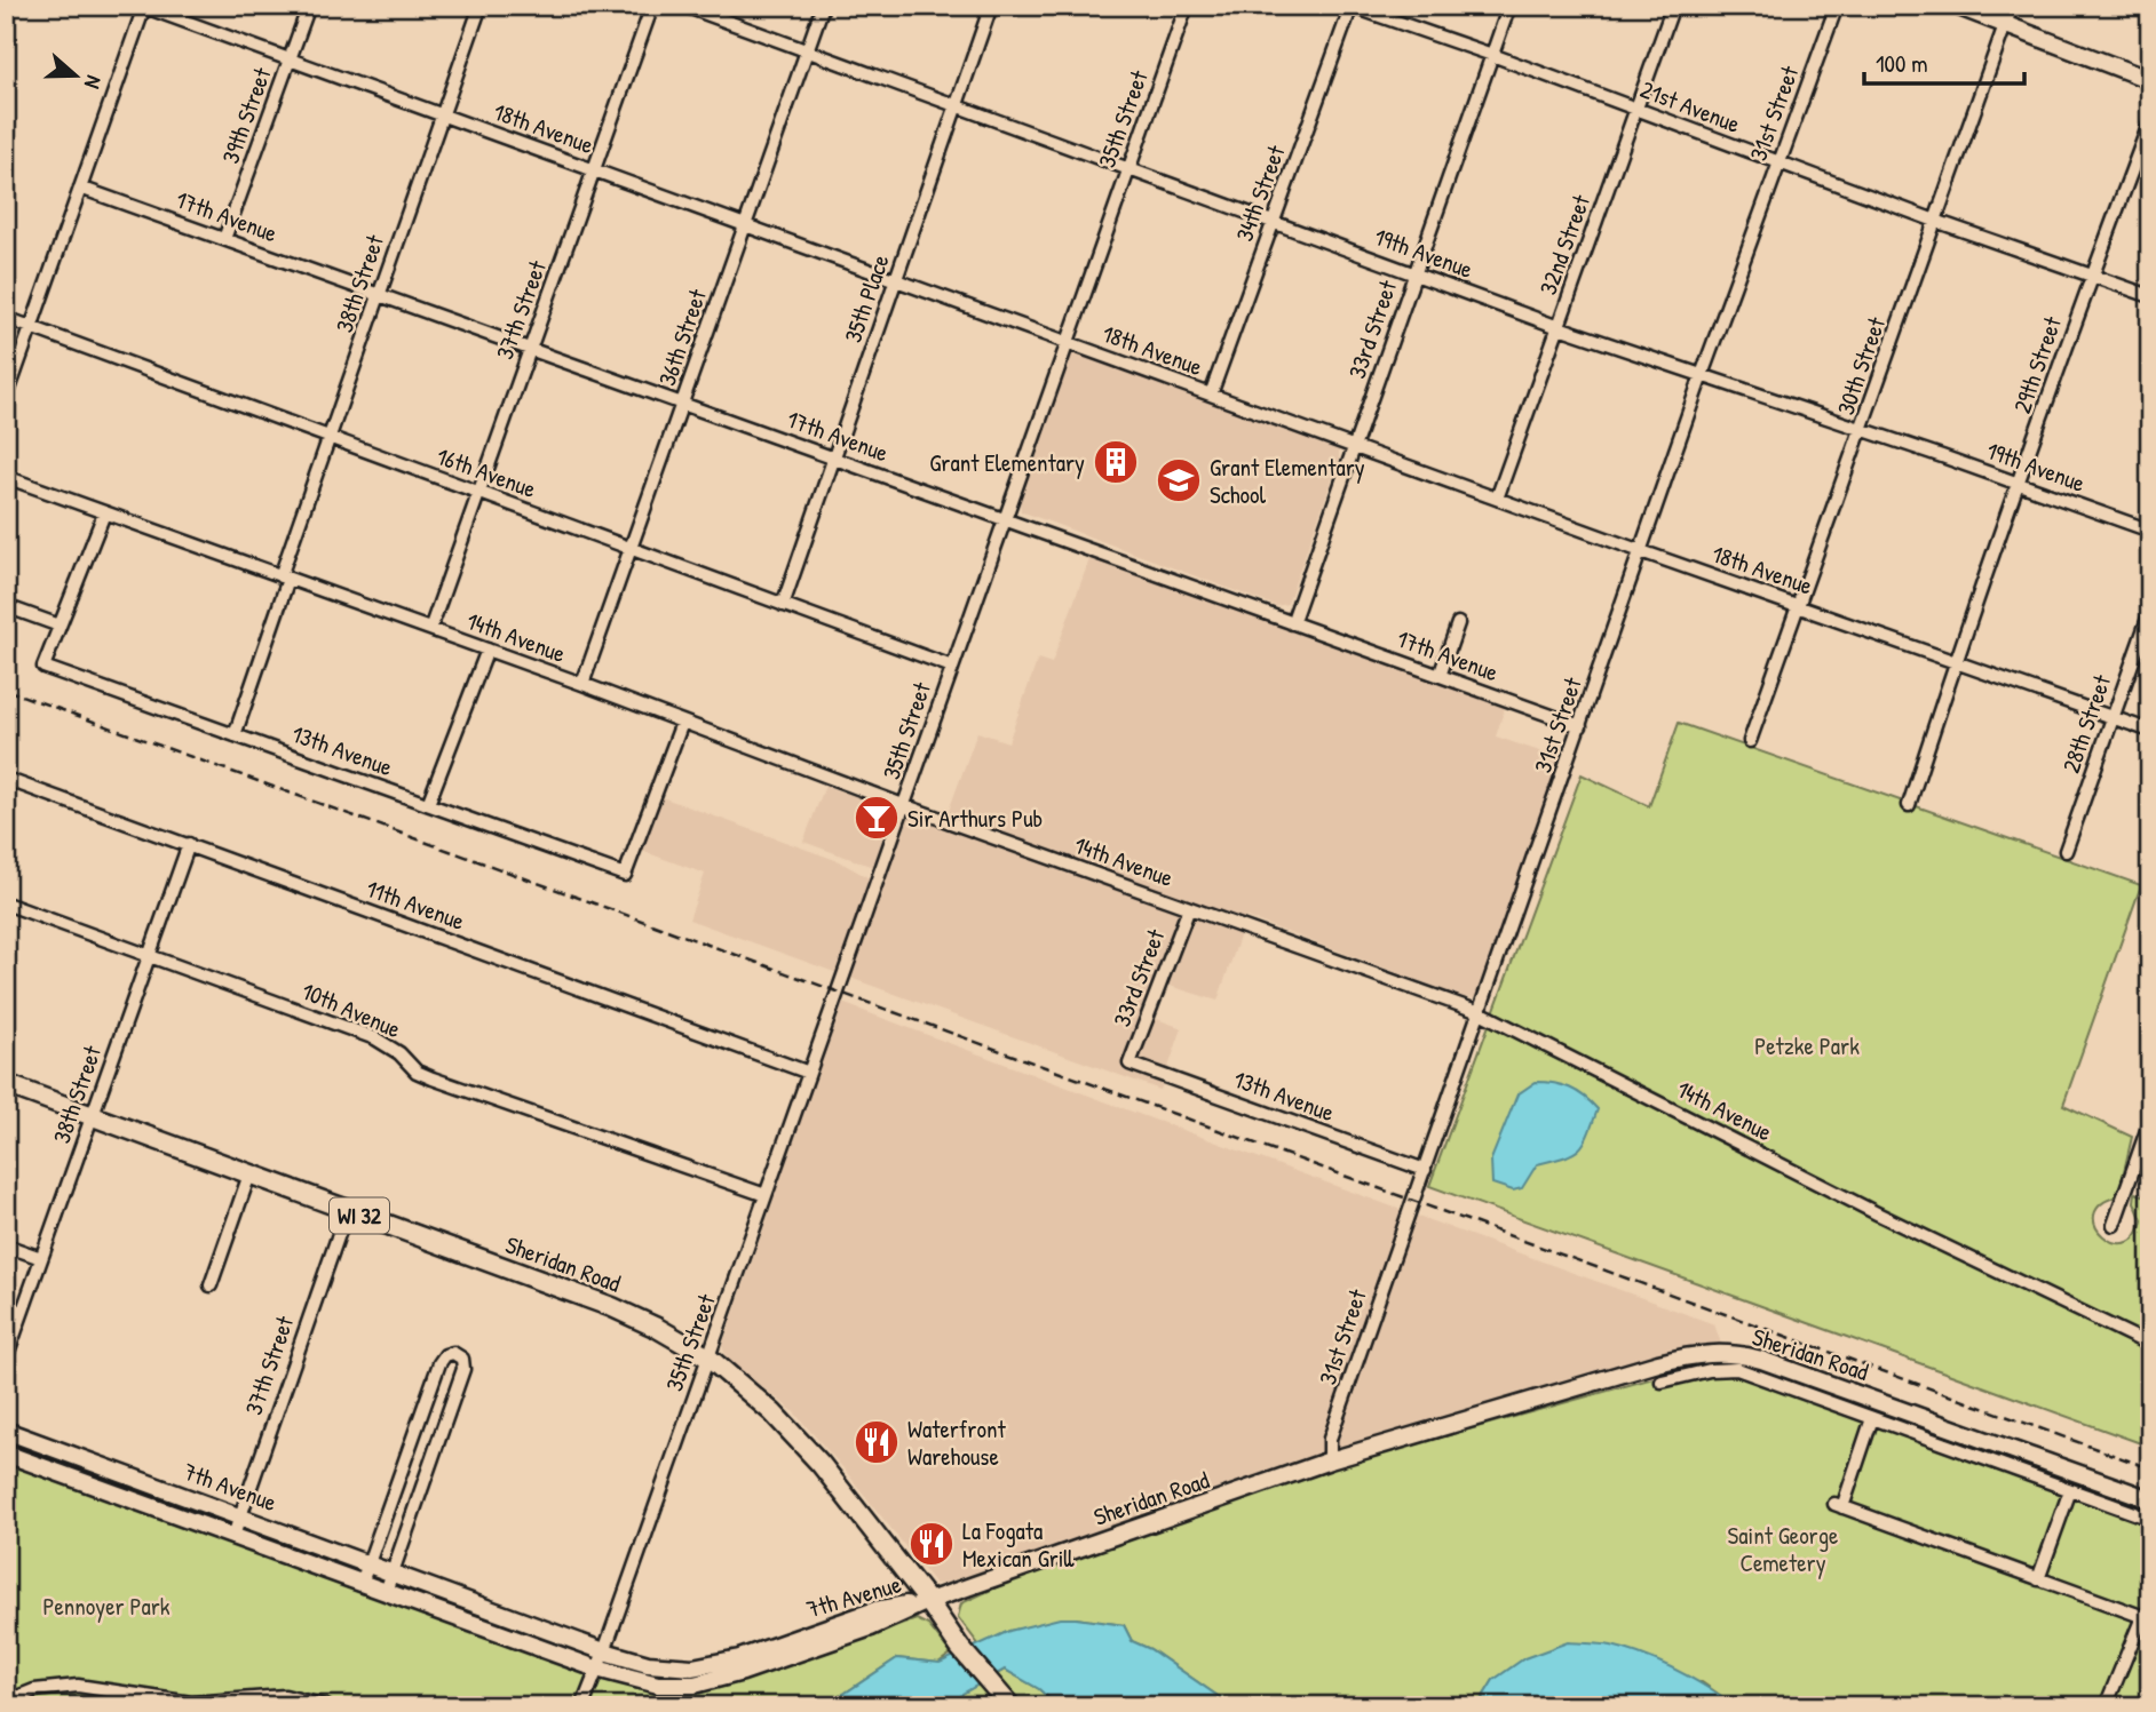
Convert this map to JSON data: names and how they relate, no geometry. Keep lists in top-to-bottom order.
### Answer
{
  "streets": {
    "main road": ["WI 32", "Sheridan Road"],
    "street": [
      "21st Avenue",
      "31st Street",
      "39th Street",
      "35th Street",
      "18th Avenue",
      "34th Street",
      "17th Avenue",
      "32nd Street",
      "19th Avenue",
      "38th Street",
      "35th Place",
      "37th Street",
      "33rd Street",
      "36th Street",
      "29th Street",
      "30th Street",
      "16th Avenue",
      "14th Avenue",
      "28th Street",
      "13th Avenue",
      "11th Avenue",
      "10th Avenue",
      "7th Avenue"
    ]
  },
  "crossings": [
    ["21st Avenue", "31st Street"],
    ["21st Avenue", "34th Street"],
    ["21st Avenue", "32nd Street"],
    ["21st Avenue", "33rd Street"],
    ["21st Avenue", "29th Street"],
    ["21st Avenue", "30th Street"],
    ["31st Street", "18th Avenue"],
    ["31st Street", "17th Avenue"],
    ["31st Street", "19th Avenue"],
    ["31st Street", "14th Avenue"],
    ["31st Street", "13th Avenue"],
    ["31st Street", "Sheridan Road"],
    ["39th Street", "18th Avenue"],
    ["39th Street", "17th Avenue"],
    ["35th Street", "18th Avenue"],
    ["35th Street", "17th Avenue"],
    ["35th Street", "19th Avenue"],
    ["35th Street", "16th Avenue"],
    ["35th Street", "14th Avenue"],
    ["35th Street", "11th Avenue"],
    ["35th Street", "10th Avenue"],
    ["35th Street", "Sheridan Road"],
    ["35th Street", "7th Avenue"],
    ["18th Avenue", "34th Street"],
    ["18th Avenue", "32nd Street"],
    ["18th Avenue", "38th Street"],
    ["18th Avenue", "35th Place"],
    ["18th Avenue", "37th Street"],
    ["18th Avenue", "33rd Street"],
    ["18th Avenue", "36th Street"],
    ["18th Avenue", "29th Street"],
    ["18th Avenue", "30th Street"],
    ["18th Avenue", "28th Street"],
    ["34th Street", "19th Avenue"],
    ["17th Avenue", "38th Street"],
    ["17th Avenue", "35th Place"],
    ["17th Avenue", "37th Street"],
    ["17th Avenue", "33rd Street"],
    ["17th Avenue", "36th Street"],
    ["32nd Street", "19th Avenue"],
    ["19th Avenue", "35th Place"],
    ["19th Avenue", "33rd Street"],
    ["19th Avenue", "36th Street"],
    ["19th Avenue", "29th Street"],
    ["19th Avenue", "30th Street"],
    ["38th Street", "16th Avenue"],
    ["38th Street", "14th Avenue"],
    ["38th Street", "13th Avenue"],
    ["38th Street", "11th Avenue"],
    ["38th Street", "10th Avenue"],
    ["38th Street", "Sheridan Road"],
    ["35th Place", "16th Avenue"],
    ["37th Street", "16th Avenue"],
    ["37th Street", "14th Avenue"],
    ["37th Street", "Sheridan Road"],
    ["37th Street", "7th Avenue"],
    ["33rd Street", "14th Avenue"],
    ["33rd Street", "13th Avenue"],
    ["36th Street", "16th Avenue"],
    ["36th Street", "14th Avenue"],
    ["14th Avenue", "13th Avenue"],
    ["WI 32", "Sheridan Road"],
    ["WI 32", "7th Avenue"],
    ["Sheridan Road", "7th Avenue"]
  ],
  "parks": ["Petzke Park", "Saint George Cemetery", "Pennoyer Park"],
  "places": {
    "building": ["Grant Elementary"],
    "school or university": ["Grant Elementary School"],
    "bar": ["Sir Arthurs Pub"],
    "restaurant": ["Waterfront Warehouse", "La Fogata Mexican Grill"]
  },
  "scale_bar": "100 m",
  "north": "right"
}
